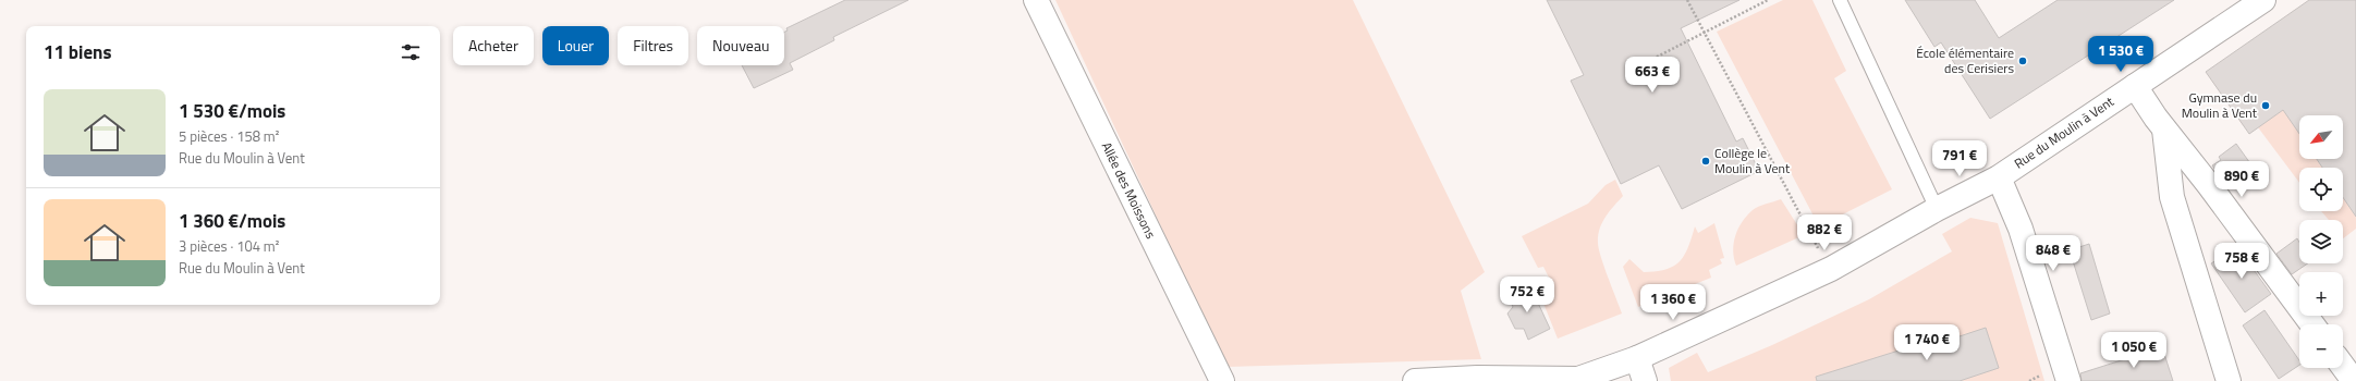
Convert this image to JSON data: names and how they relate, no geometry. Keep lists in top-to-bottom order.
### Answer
{
  "streets": {
    "street": ["Rue du Moulin à Vent", "Allée des Moissons"]
  },
  "places": ["École élémentaire des Cerisiers", "Gymnase du Moulin à Vent", "Collège le Moulin à Vent"],
  "north": "bottom left",
  "page": {
    "chip": [
      "Acheter",
      "Louer",
      "Filtres",
      "Nouveau"
    ],
    "heading": "11 biens",
    "price": [
      "1 530 €",
      "663 €",
      "791 €",
      "890 €",
      "882 €",
      "848 €",
      "758 €",
      "752 €",
      "1 360 €",
      "1 740 €",
      "1 050 €"
    ],
    "list": [
      {
        "name": "1 530 €/mois",
        "note": "5 pièces · 158 m² · Rue du Moulin à Vent"
      },
      {
        "name": "1 360 €/mois",
        "note": "3 pièces · 104 m² · Rue du Moulin à Vent"
      }
    ],
    "map_buttons": ["+", "−"]
  }
}
